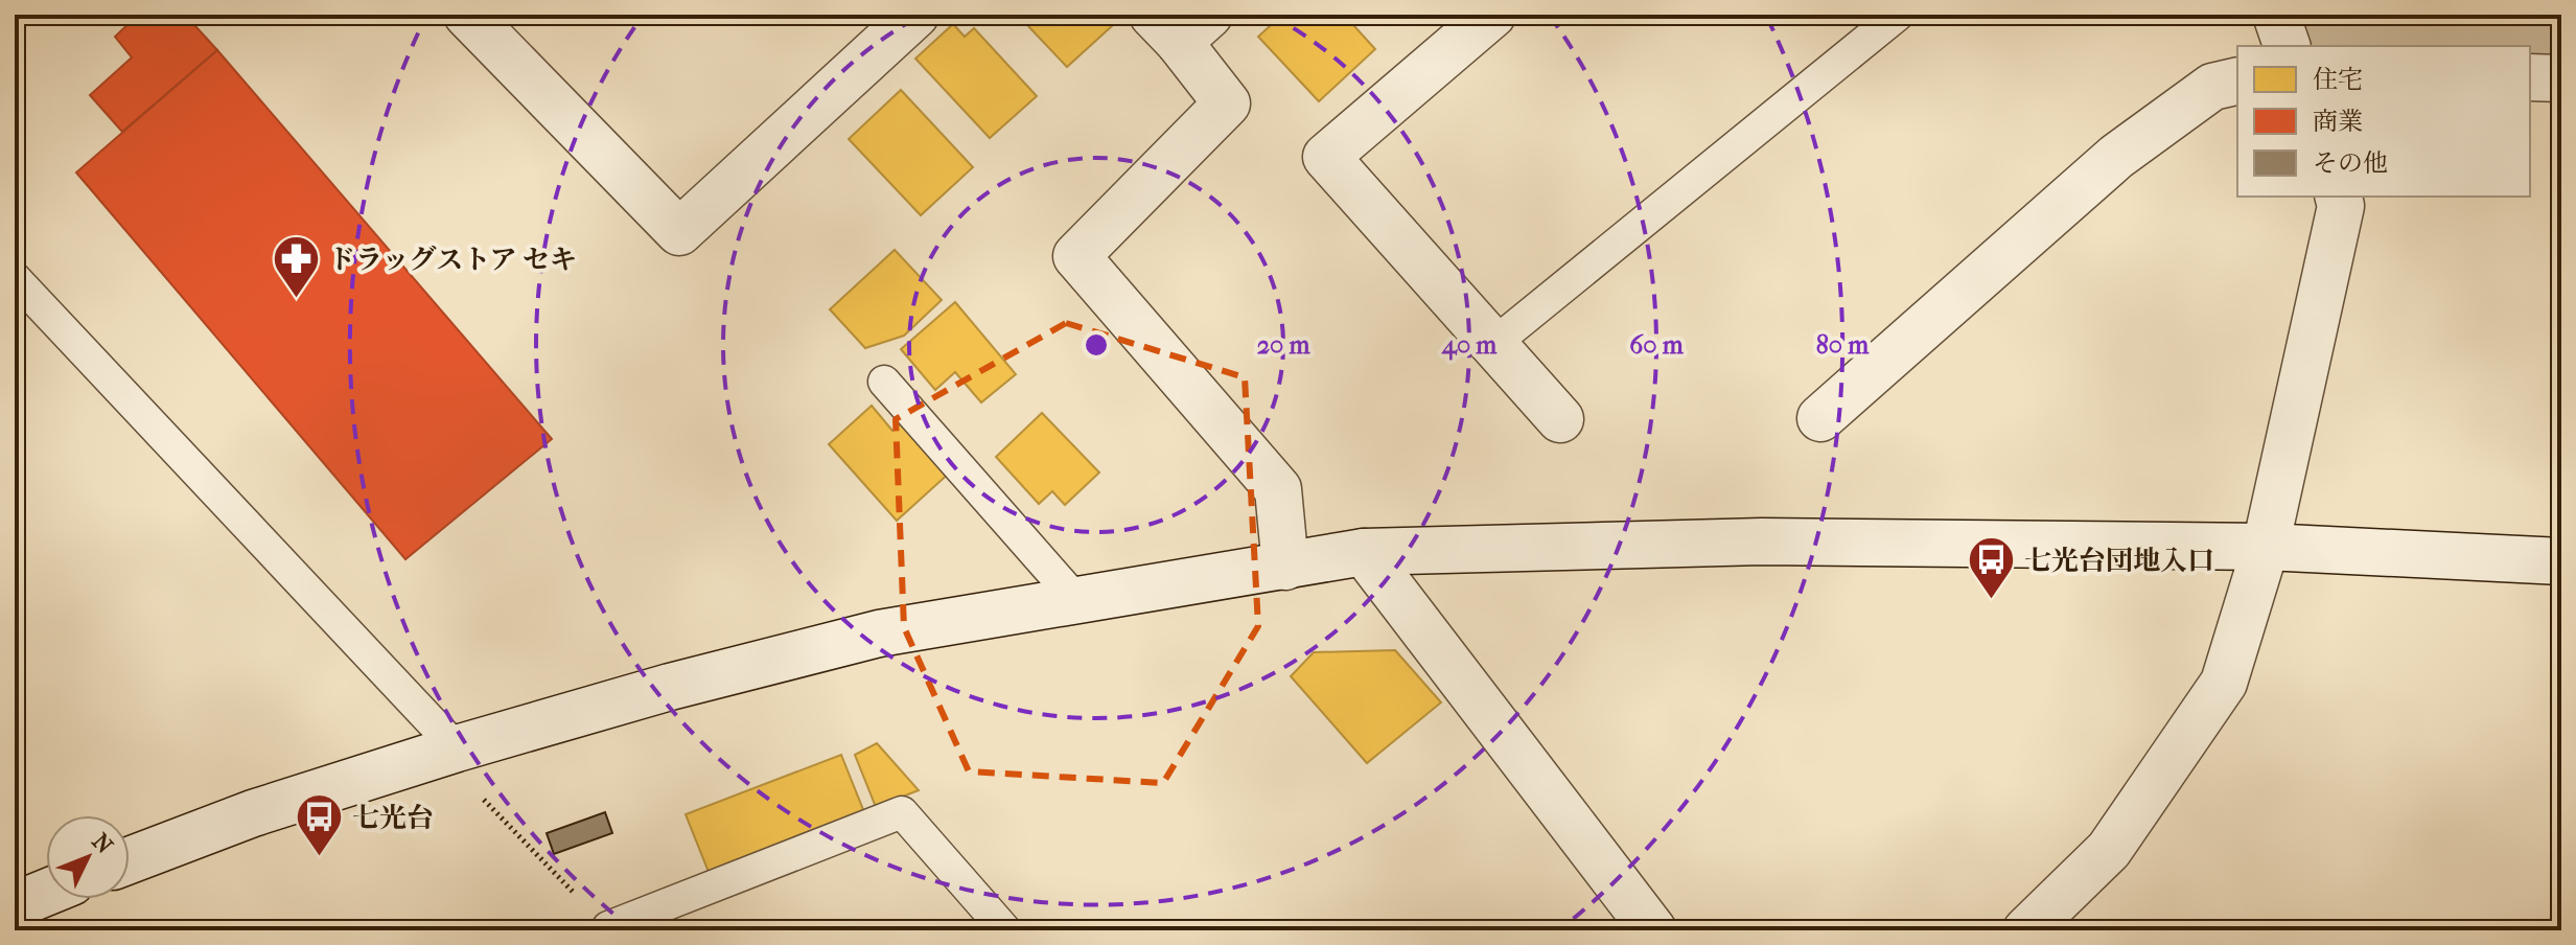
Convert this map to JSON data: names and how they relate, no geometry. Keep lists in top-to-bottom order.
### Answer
{
  "places": {
    "pharmacy": ["ドラッグストア セキ"],
    "bus stop": ["七光台団地入口", "七光台"]
  },
  "legend": ["住宅", "商業", "その他"],
  "north": "top right",
  "rings": [
    "20 m",
    "40 m",
    "60 m",
    "80 m"
  ]
}
